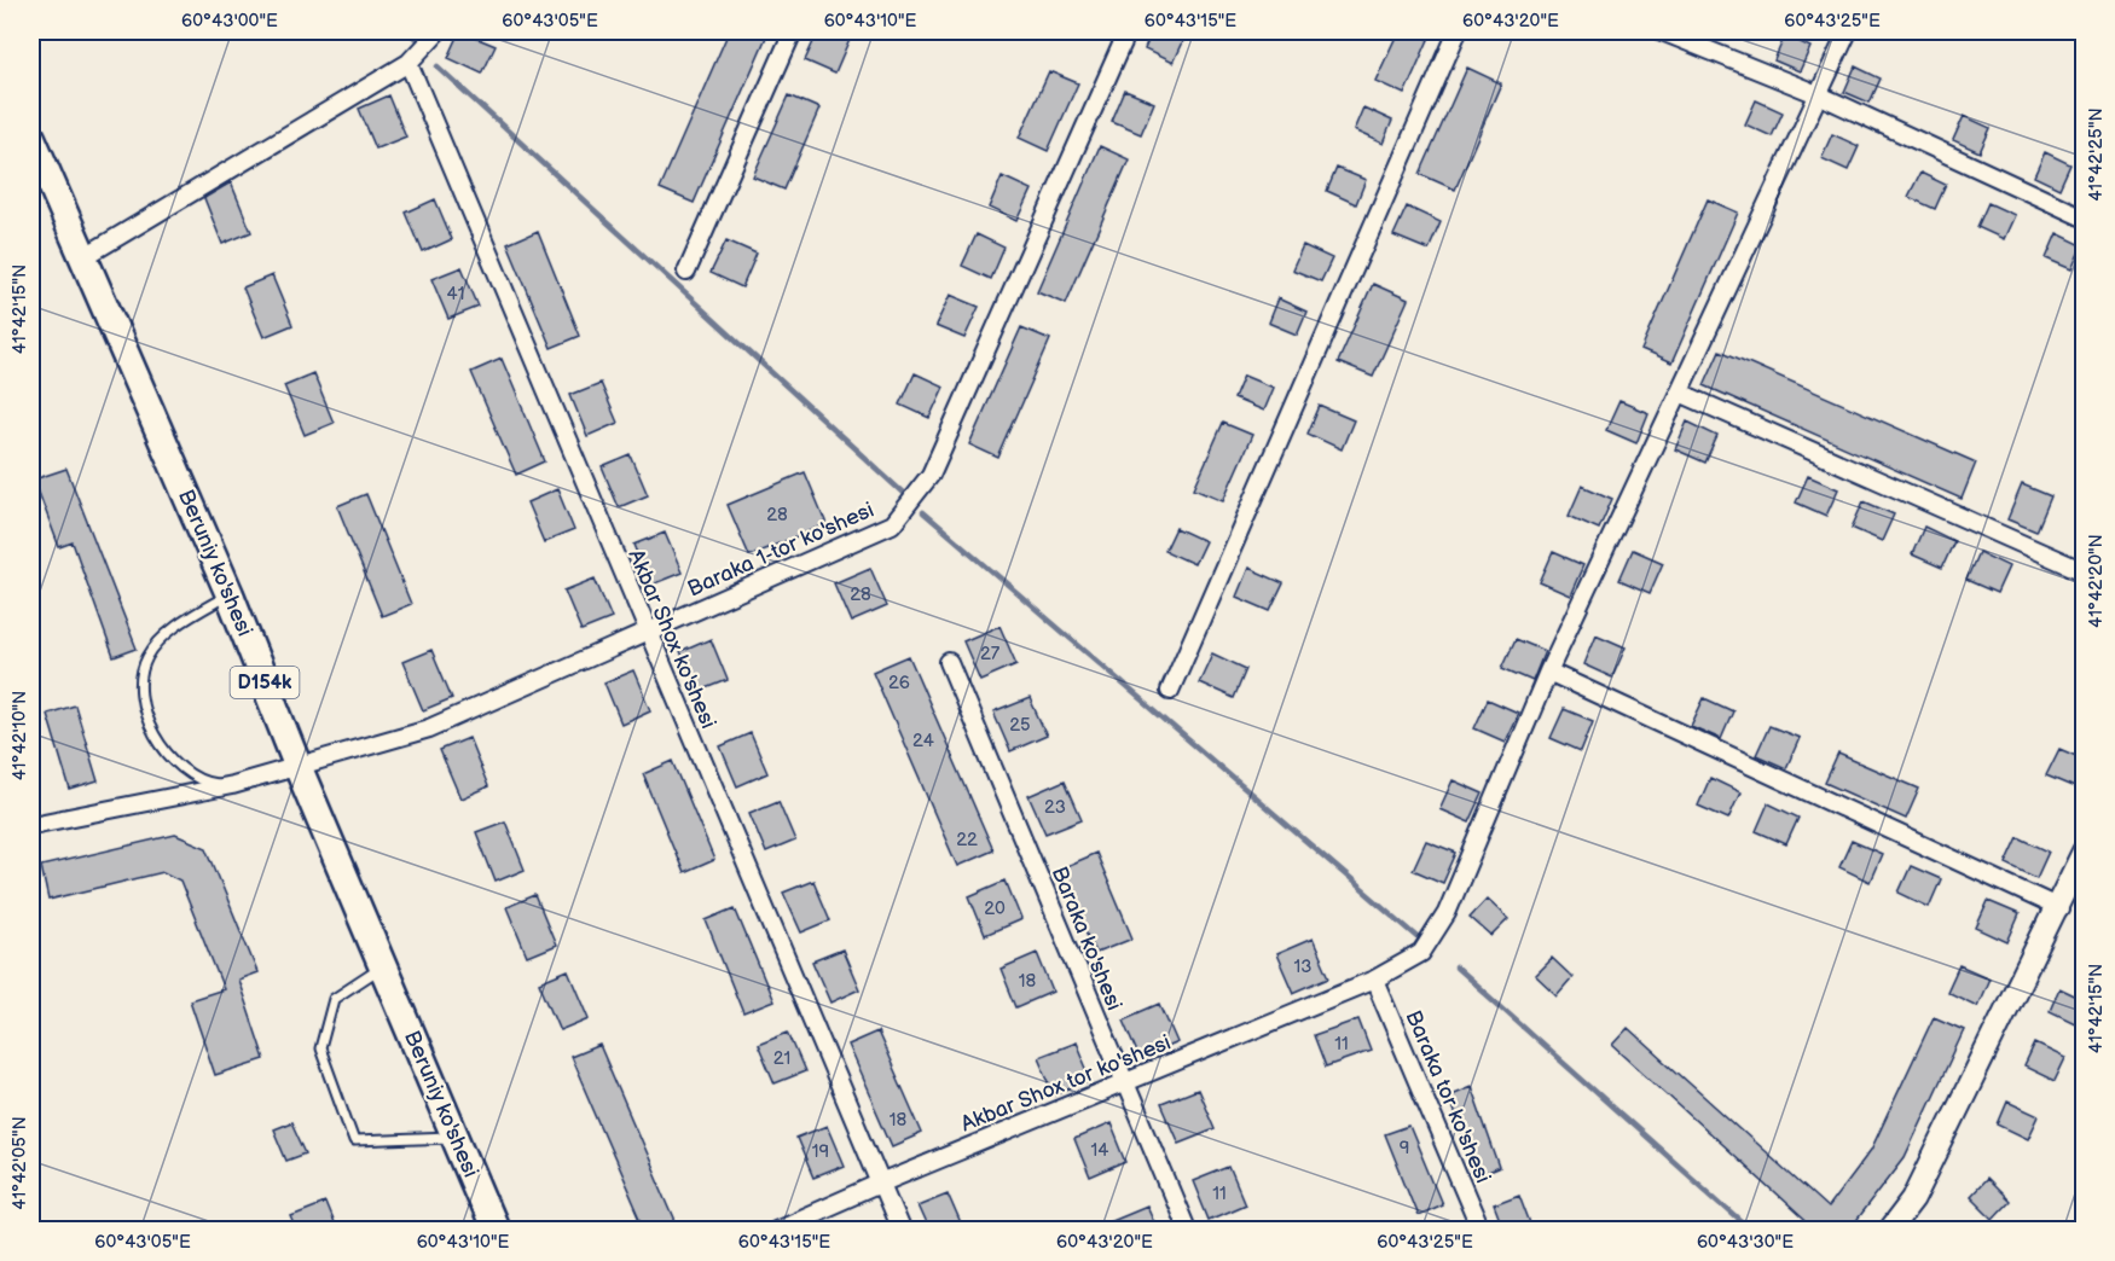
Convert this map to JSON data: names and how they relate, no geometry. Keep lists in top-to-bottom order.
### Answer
{
  "streets": {
    "main road": ["Beruniy ko'shesi", "D154k"],
    "street": [
      "Baraka 1-tor ko'shesi",
      "Akbar Shox ko'shesi",
      "Baraka ko'shesi",
      "Akbar Shox tor ko'shesi",
      "Baraka tor ko'shesi"
    ]
  },
  "crossings": [
    ["Baraka 1-tor ko'shesi", "Beruniy ko'shesi"],
    ["Baraka 1-tor ko'shesi", "Akbar Shox ko'shesi"],
    ["Akbar Shox ko'shesi", "Akbar Shox tor ko'shesi"],
    ["Baraka ko'shesi", "Akbar Shox tor ko'shesi"],
    ["Akbar Shox tor ko'shesi", "Baraka tor ko'shesi"]
  ],
  "house_numbers": [
    "41",
    "28",
    "28",
    "27",
    "26",
    "25",
    "24",
    "23",
    "22",
    "20",
    "13",
    "18",
    "11",
    "21",
    "18",
    "9",
    "14",
    "19",
    "11"
  ],
  "coordinates": [
    "60°43'00\"E",
    "60°43'05\"E",
    "60°43'10\"E",
    "60°43'15\"E",
    "60°43'20\"E",
    "60°43'25\"E",
    "41°42'25\"N",
    "41°42'15\"N",
    "41°42'20\"N",
    "41°42'10\"N",
    "41°42'05\"N",
    "60°43'30\"E"
  ]
}
